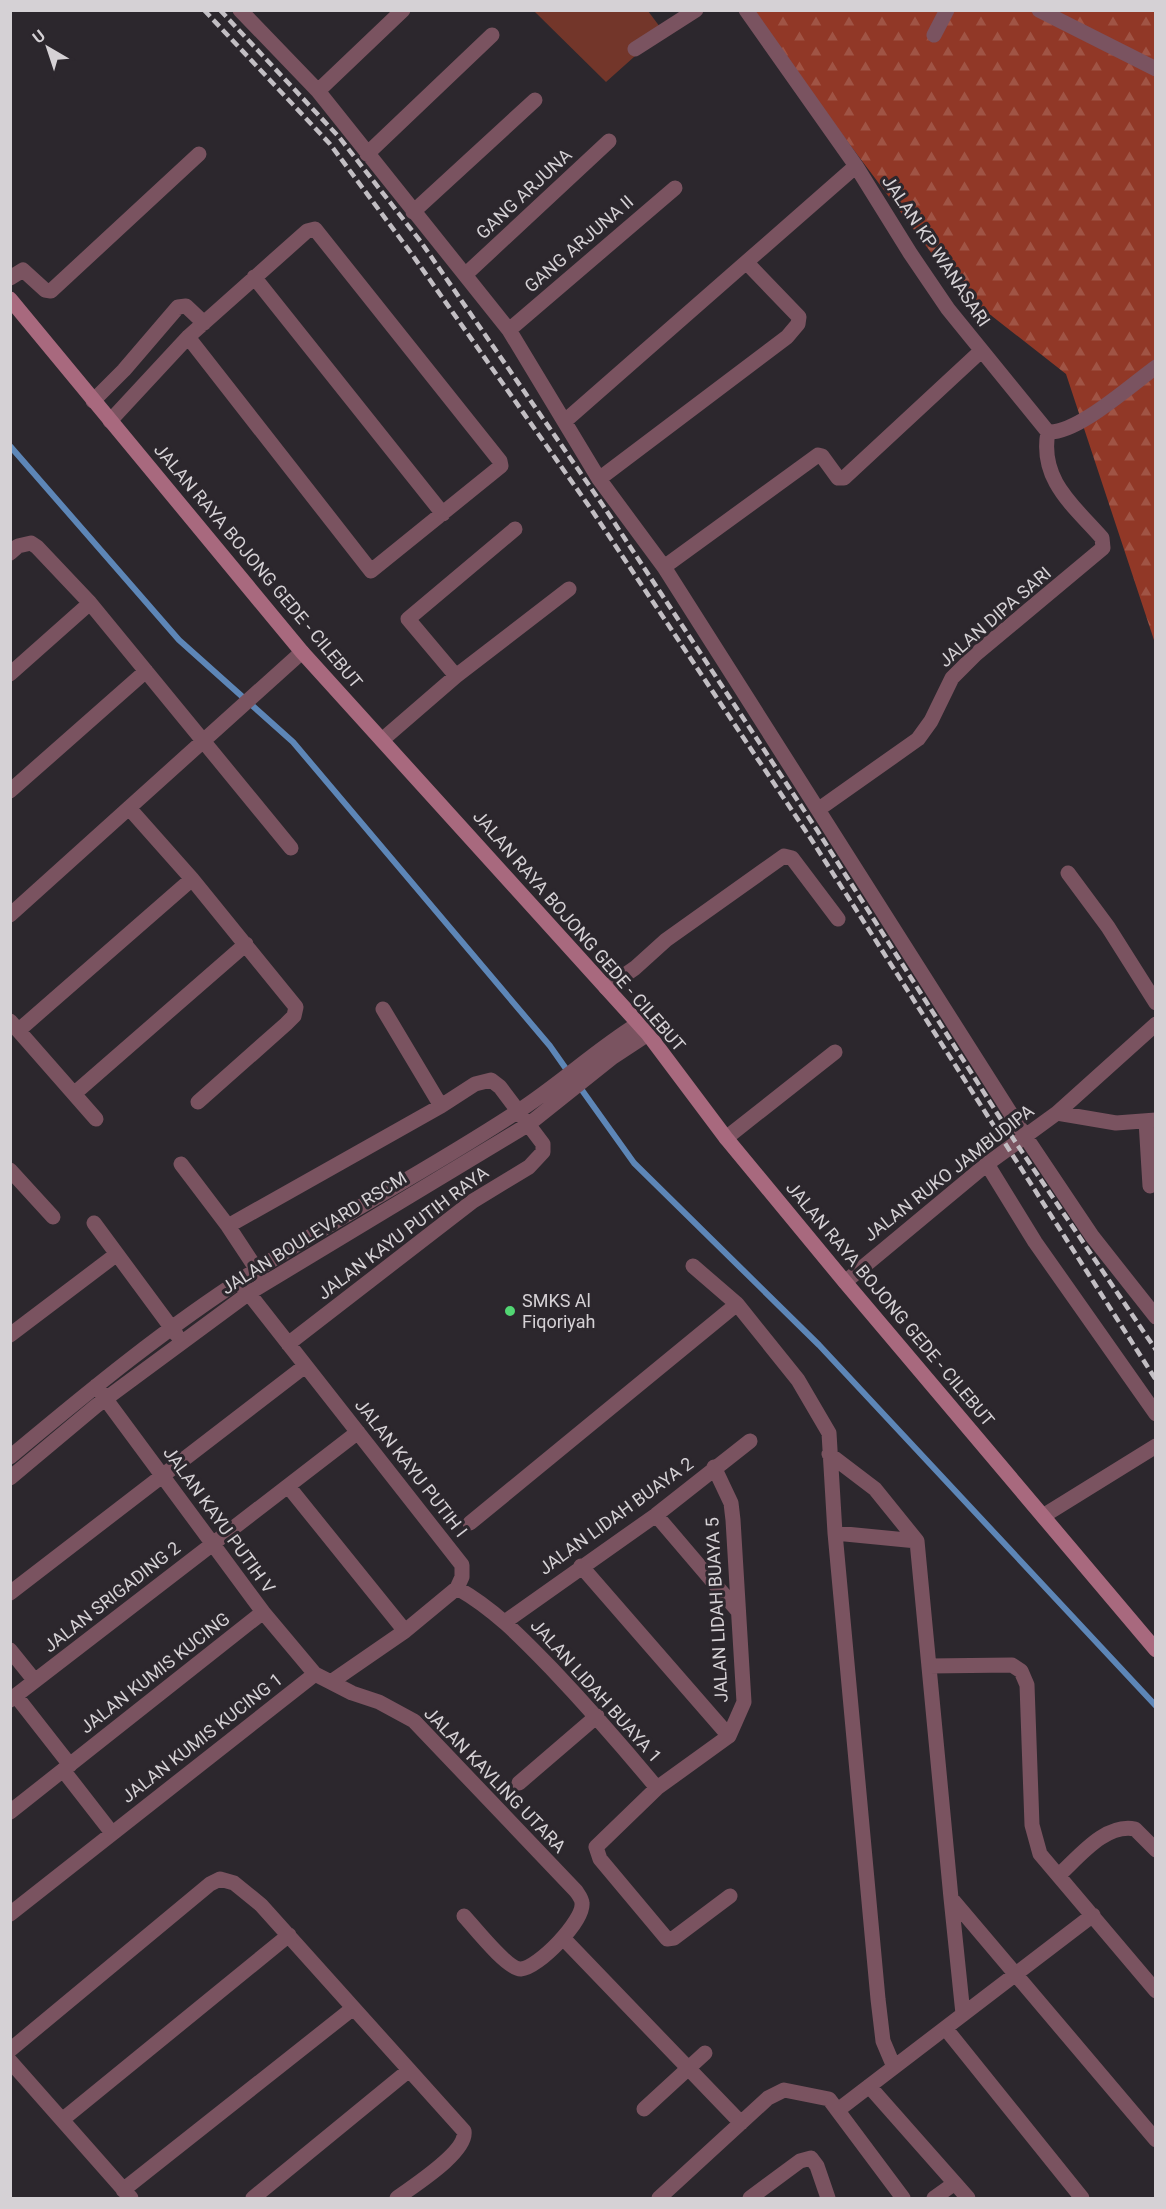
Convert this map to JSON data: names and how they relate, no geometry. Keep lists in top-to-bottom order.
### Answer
{
  "streets": {
    "main road": ["JALAN RAYA BOJONG GEDE - CILEBUT"],
    "street": [
      "GANG ARJUNA",
      "GANG ARJUNA II",
      "JALAN KP WANASARI",
      "JALAN DIPA SARI",
      "JALAN RUKO JAMBUDIPA",
      "JALAN BOULEVARD RSCM",
      "JALAN KAYU PUTIH RAYA",
      "JALAN KAYU PUTIH I",
      "JALAN LIDAH BUAYA 2",
      "JALAN KAYU PUTIH V",
      "JALAN SRIGADING 2",
      "JALAN LIDAH BUAYA 5",
      "JALAN KUMIS KUCING",
      "JALAN LIDAH BUAYA 1",
      "JALAN KUMIS KUCING 1",
      "JALAN KAVLING UTARA"
    ]
  },
  "crossings": [
    ["JALAN KP WANASARI", "JALAN DIPA SARI"],
    ["JALAN RAYA BOJONG GEDE - CILEBUT", "JALAN RUKO JAMBUDIPA"],
    ["JALAN RAYA BOJONG GEDE - CILEBUT", "JALAN BOULEVARD RSCM"],
    ["JALAN BOULEVARD RSCM", "JALAN KAYU PUTIH RAYA"],
    ["JALAN BOULEVARD RSCM", "JALAN KAYU PUTIH I"],
    ["JALAN BOULEVARD RSCM", "JALAN KAYU PUTIH V"],
    ["JALAN KAYU PUTIH RAYA", "JALAN KAYU PUTIH I"],
    ["JALAN KAYU PUTIH I", "JALAN SRIGADING 2"],
    ["JALAN KAYU PUTIH I", "JALAN LIDAH BUAYA 1"],
    ["JALAN LIDAH BUAYA 2", "JALAN LIDAH BUAYA 5"],
    ["JALAN LIDAH BUAYA 2", "JALAN LIDAH BUAYA 1"],
    ["JALAN KAYU PUTIH V", "JALAN SRIGADING 2"],
    ["JALAN KAYU PUTIH V", "JALAN KUMIS KUCING"],
    ["JALAN KAYU PUTIH V", "JALAN KUMIS KUCING 1"],
    ["JALAN KAYU PUTIH V", "JALAN KAVLING UTARA"],
    ["JALAN KUMIS KUCING 1", "JALAN KAVLING UTARA"]
  ],
  "places": ["SMKS Al Fiqoriyah"],
  "north": "top left"
}
